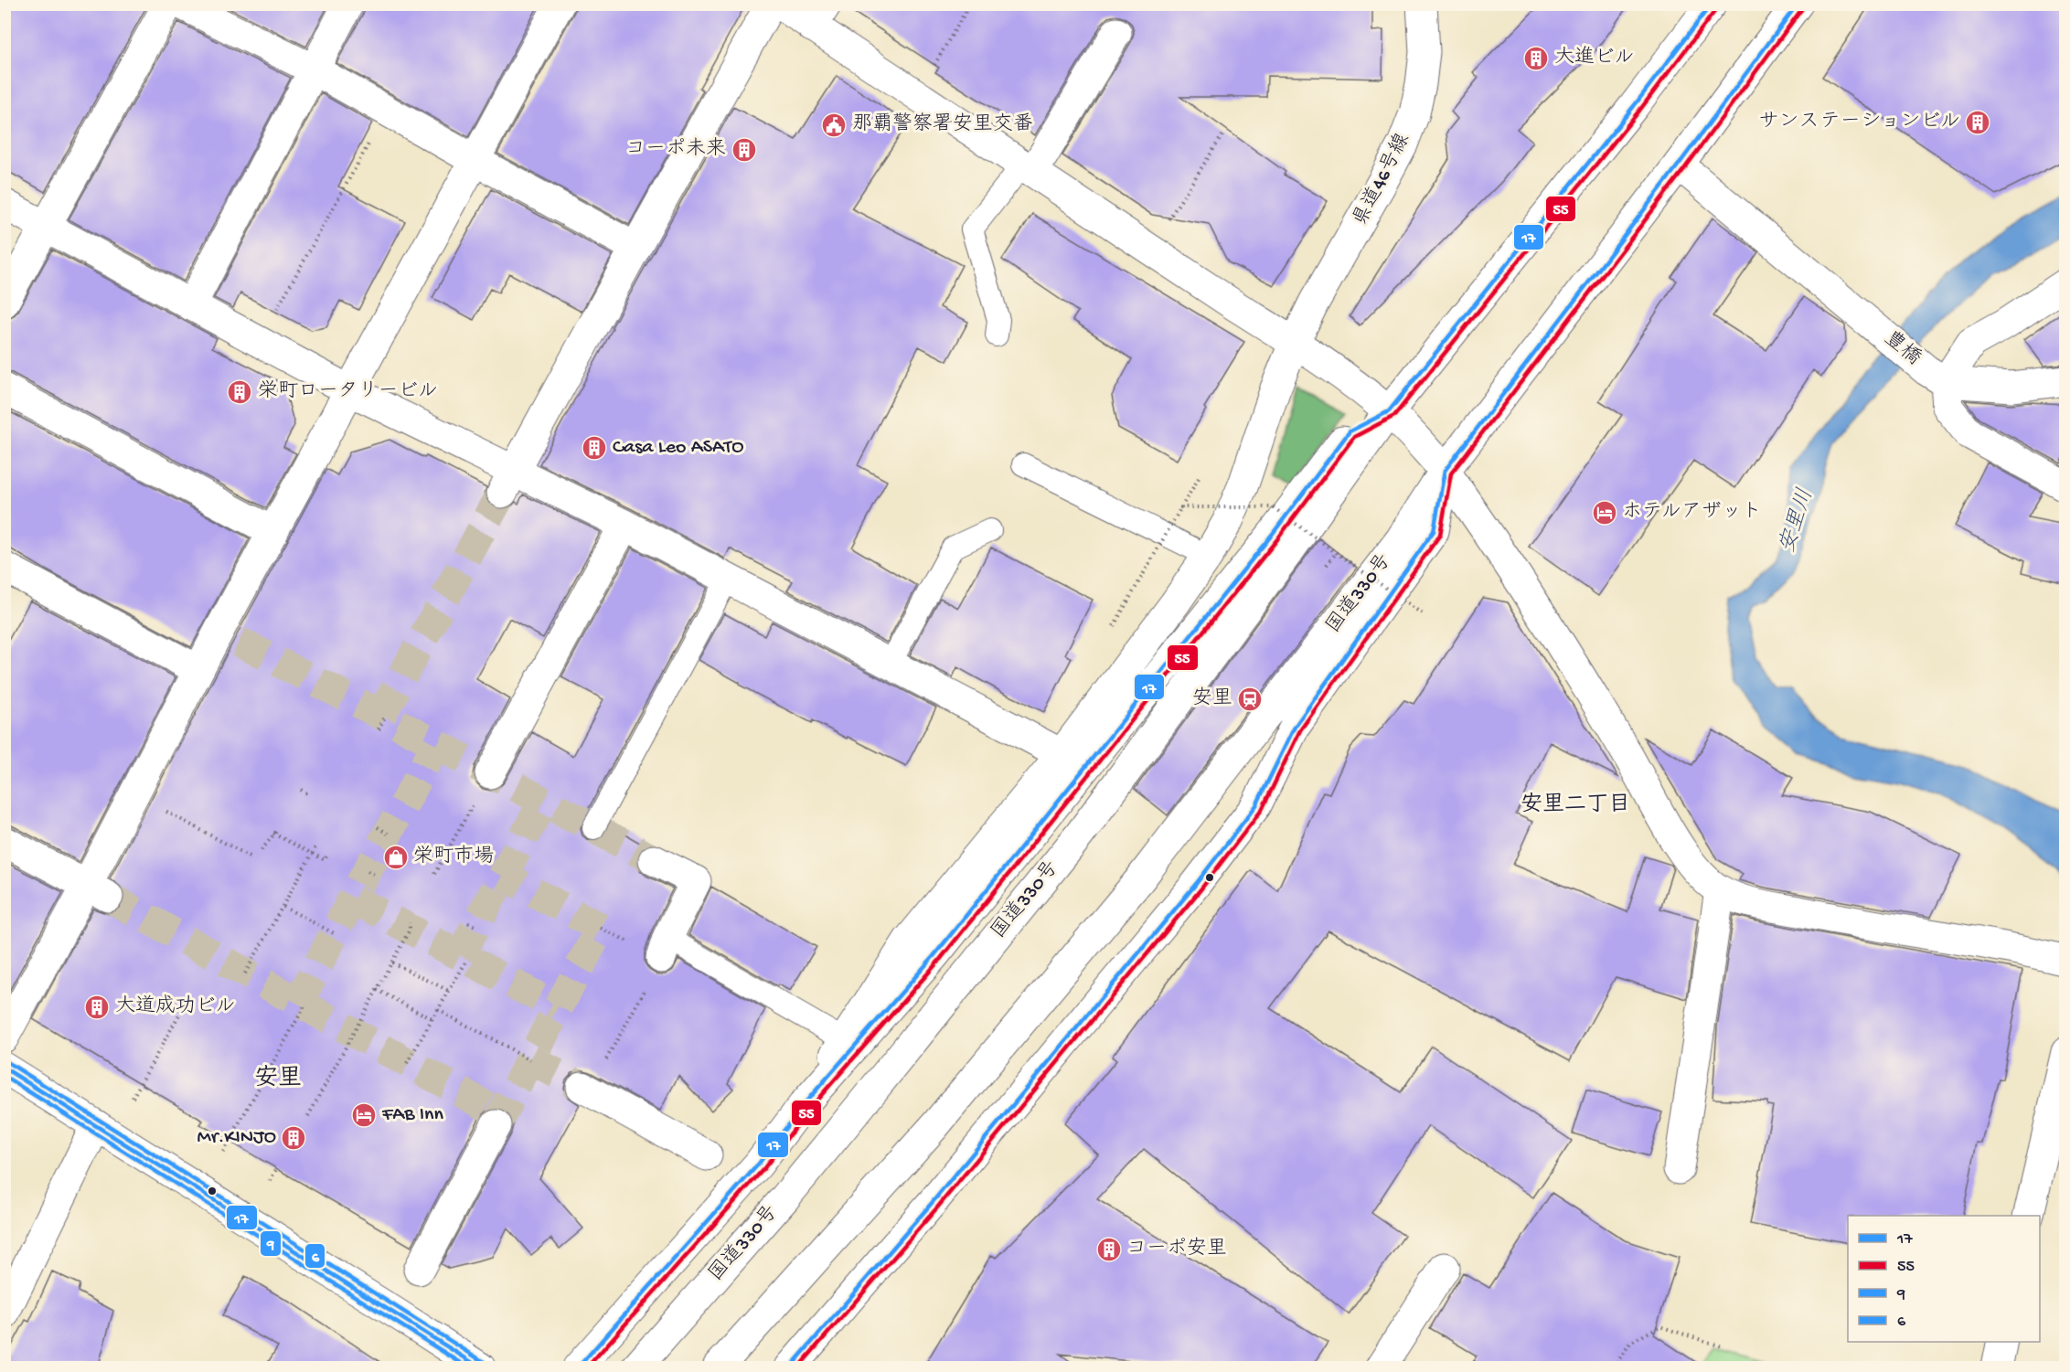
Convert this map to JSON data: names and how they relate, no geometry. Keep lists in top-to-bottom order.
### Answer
{
  "streets": {
    "main road": ["県道46号線", "豊橋", "国道330号"]
  },
  "crossings": [
    ["豊橋", "国道330号"]
  ],
  "districts": ["安里二丁目", "安里"],
  "water": ["安里川"],
  "places": {
    "building": [
      "大進ビル",
      "サンステーションビル",
      "コーポ未来",
      "栄町ロータリービル",
      "Casa Leo ASATO",
      "大道成功ビル",
      "Mr.KINJO",
      "コーポ安里"
    ],
    "public building": ["那覇警察署安里交番"],
    "hotel": ["ホテルアザット", "FAB Inn"],
    "station": ["安里"],
    "shop": ["栄町市場"]
  },
  "lines": [
    "transit line 17",
    "transit line 55",
    "transit line 6",
    "transit line 9"
  ],
  "legend": [
    "17",
    "55",
    "9",
    "6"
  ]
}
